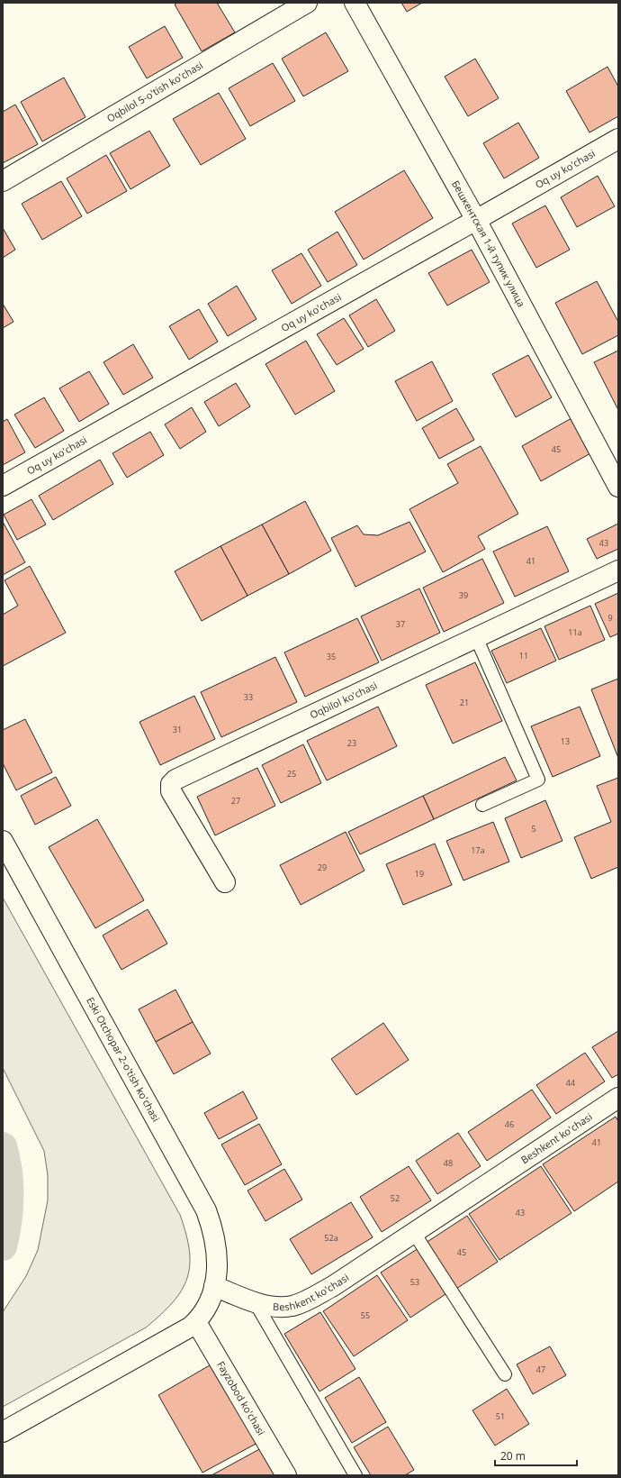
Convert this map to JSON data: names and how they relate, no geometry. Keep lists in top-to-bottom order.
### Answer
{
  "streets": {
    "street": [
      "Oqbilol 5-o'tish ko'chasi",
      "Oq uy ko'chasi",
      "Бешкентская 1-й тупик улица",
      "Oqbilol ko'chasi",
      "Eski Otchopar 2-o'tish ko'chasi",
      "Beshkent ko'chasi",
      "Fayzobod ko'chasi"
    ]
  },
  "crossings": [
    ["Oq uy ko'chasi", "Бешкентская 1-й тупик улица"],
    ["Eski Otchopar 2-o'tish ko'chasi", "Beshkent ko'chasi"]
  ],
  "house_numbers": [
    "45",
    "43",
    "41",
    "39",
    "9",
    "37",
    "11a",
    "11",
    "35",
    "33",
    "21",
    "31",
    "13",
    "23",
    "25",
    "27",
    "5",
    "17a",
    "29",
    "19",
    "44",
    "46",
    "41",
    "48",
    "52",
    "43",
    "52a",
    "45",
    "53",
    "55",
    "47",
    "51"
  ],
  "scale_bar": "20 m"
}
